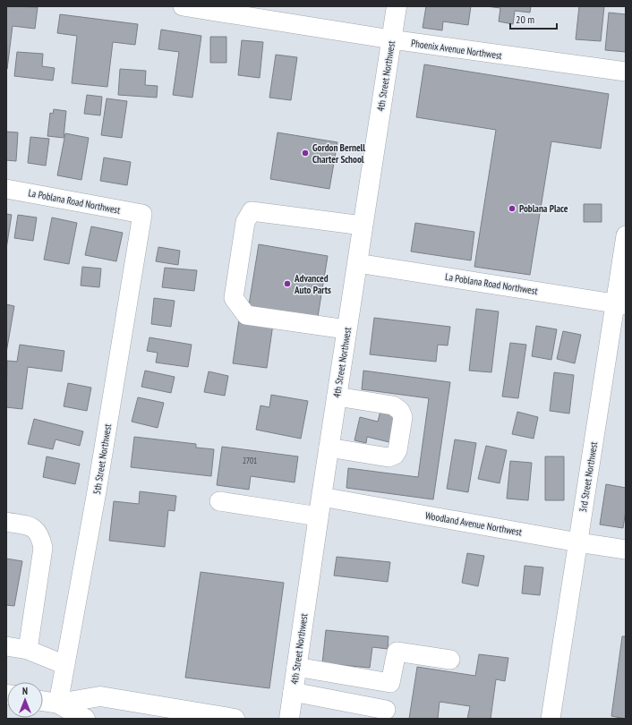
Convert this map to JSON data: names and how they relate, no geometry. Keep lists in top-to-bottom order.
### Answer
{
  "streets": {
    "main road": ["4th Street Northwest"],
    "street": [
      "Phoenix Avenue Northwest",
      "La Poblana Road Northwest",
      "5th Street Northwest",
      "3rd Street Northwest",
      "Woodland Avenue Northwest"
    ]
  },
  "crossings": [
    ["Phoenix Avenue Northwest", "4th Street Northwest"],
    ["4th Street Northwest", "La Poblana Road Northwest"],
    ["4th Street Northwest", "Woodland Avenue Northwest"],
    ["La Poblana Road Northwest", "5th Street Northwest"],
    ["La Poblana Road Northwest", "3rd Street Northwest"],
    ["3rd Street Northwest", "Woodland Avenue Northwest"]
  ],
  "places": ["Gordon Bernell Charter School", "Poblana Place", "Advanced Auto Parts"],
  "house_numbers": ["2701"],
  "scale_bar": "20 m",
  "north": "top"
}
